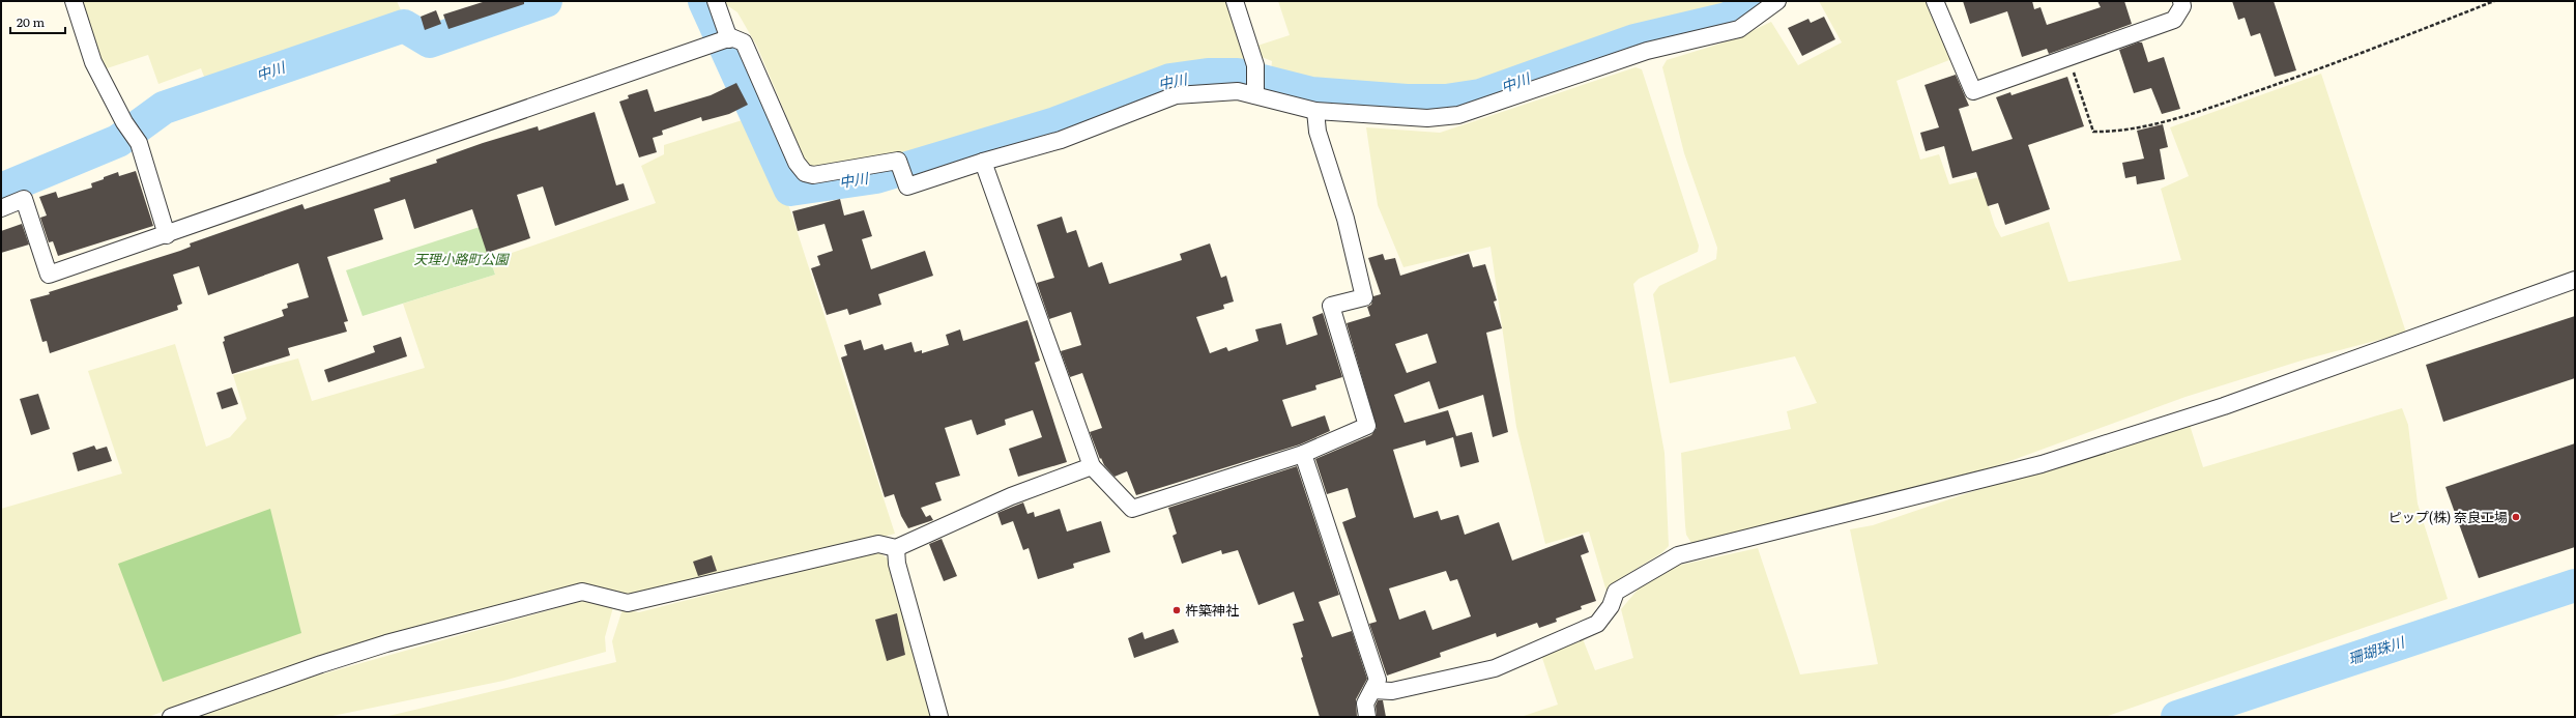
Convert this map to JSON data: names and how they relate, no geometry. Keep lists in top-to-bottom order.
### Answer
{
  "water": ["中川", "珊瑚珠川"],
  "parks": ["天理小路町公園"],
  "places": ["ピップ(株) 奈良工場", "杵築神社"],
  "scale_bar": "20 m"
}
